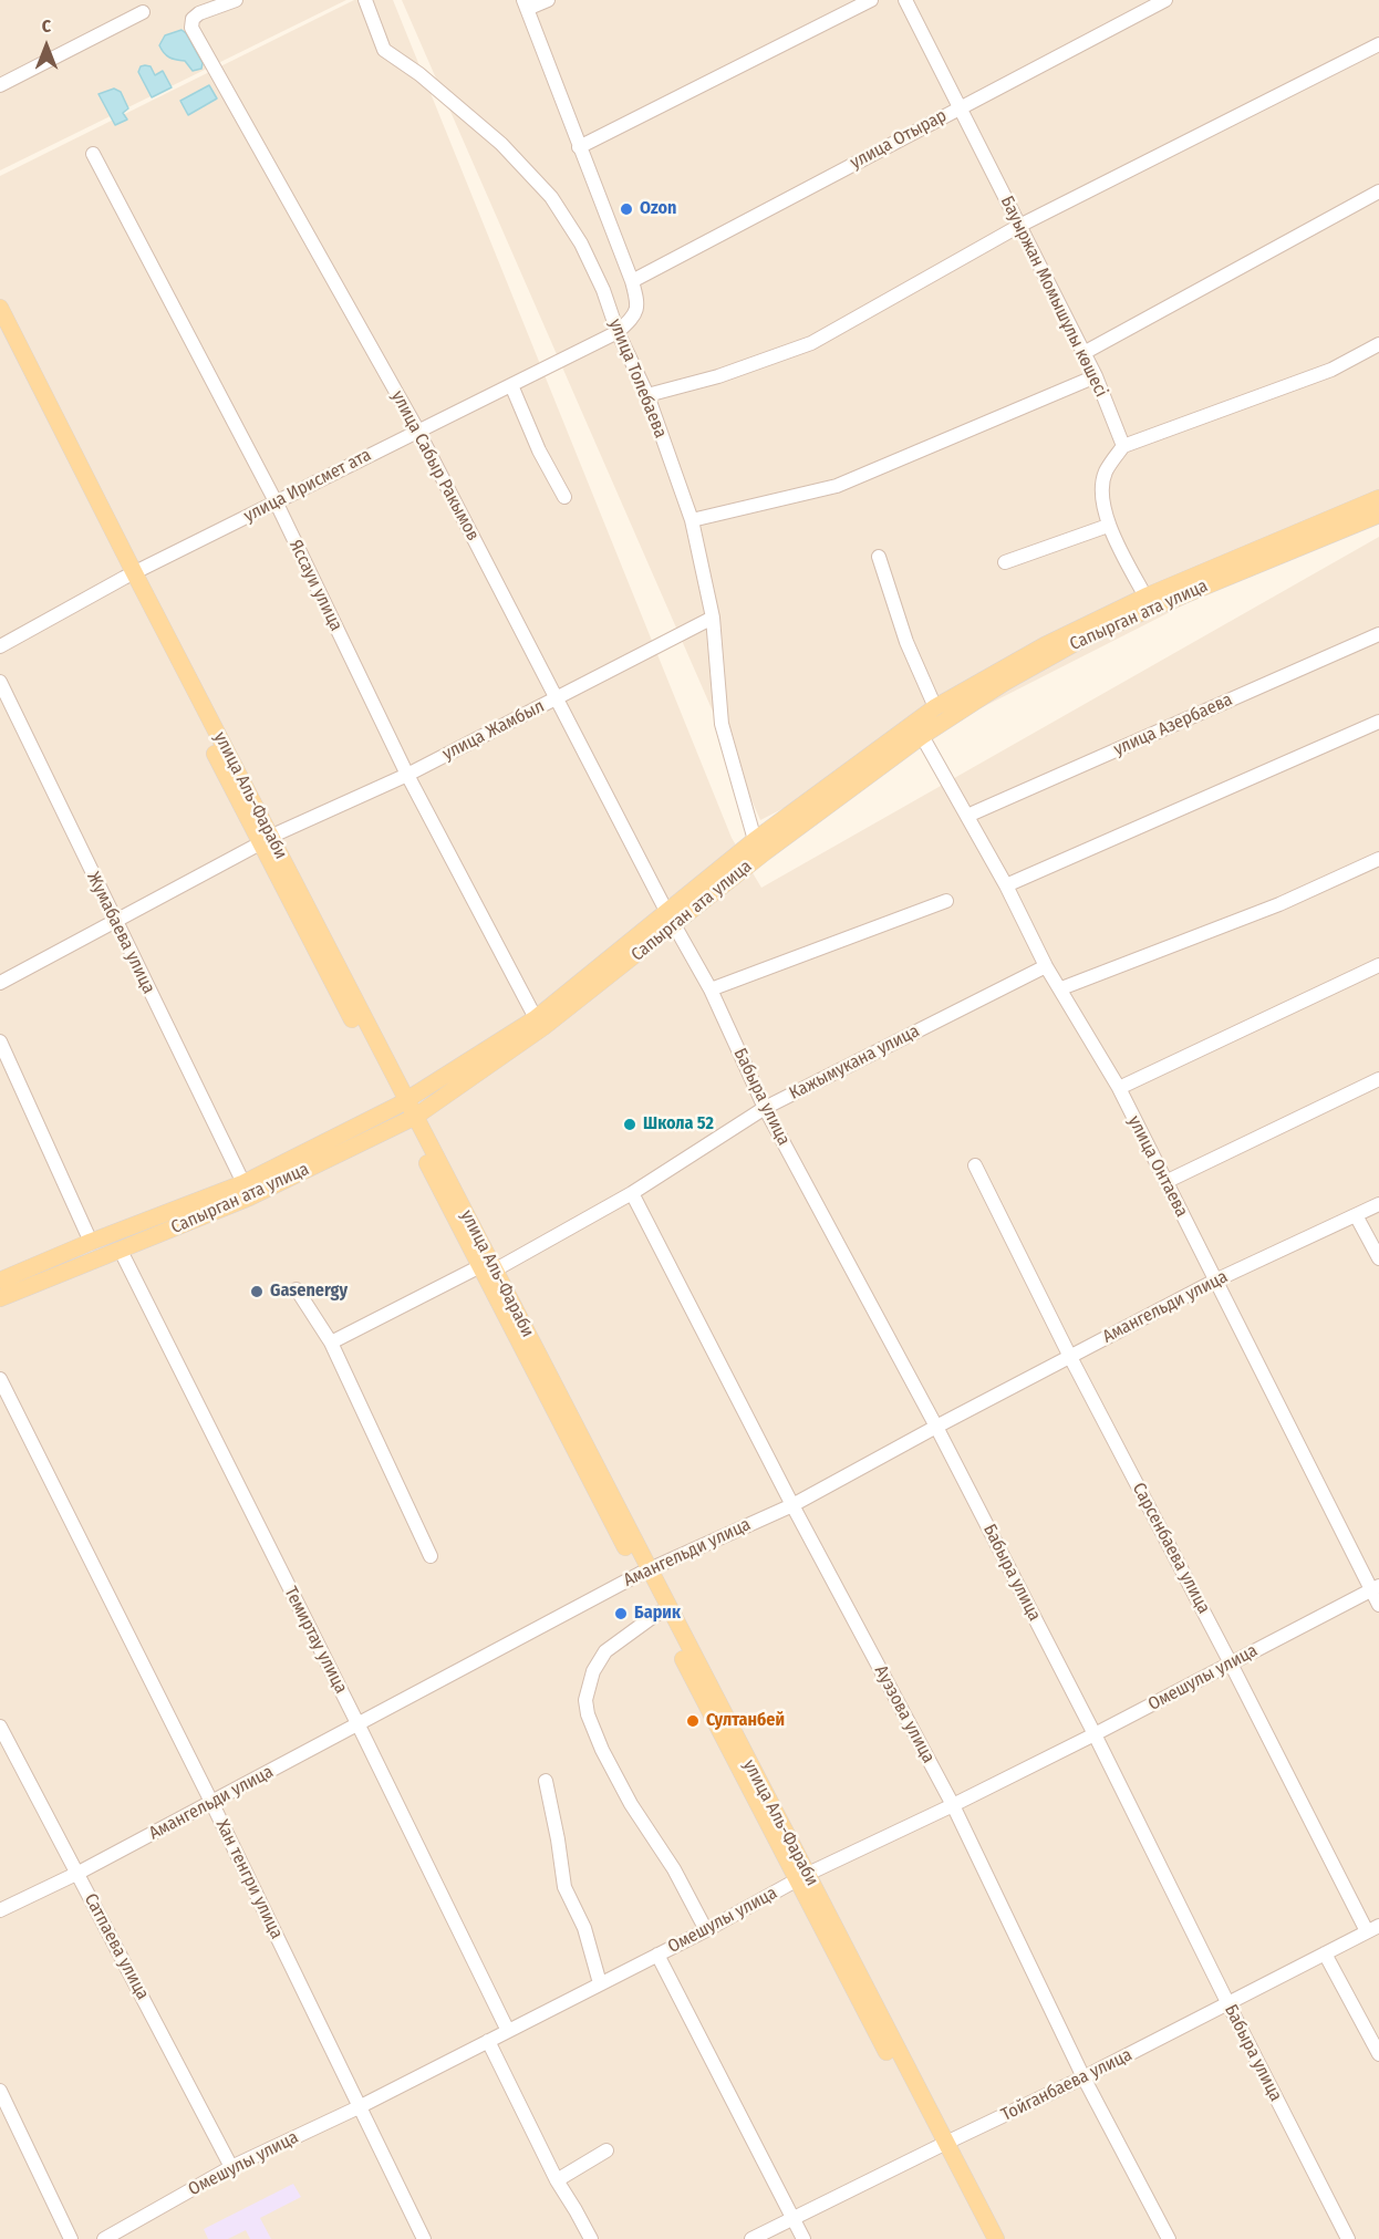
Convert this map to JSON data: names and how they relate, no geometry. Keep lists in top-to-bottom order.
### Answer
{
  "streets": {
    "main road": ["Сапырган ата улица", "улица Аль-Фараби"],
    "street": [
      "улица Отырар",
      "Бауыржан Момышұлы көшесі",
      "улица Толебаева",
      "улица Сабыр Ракымов",
      "улица Ирисмет ата",
      "Яссауи улица",
      "улица Азербаева",
      "улица Жамбыл",
      "Жумабаева улица",
      "Кажымукана улица",
      "Бабыра улица",
      "улица Онтаева",
      "Амангельди улица",
      "Сарсенбаева улица",
      "Темиртау улица",
      "Омешулы улица",
      "Ауэзова улица",
      "Хан тенгри улица",
      "Сатпаева улица",
      "Тойганбаева улица"
    ]
  },
  "crossings": [
    ["улица Отырар", "Бауыржан Момышұлы көшесі"],
    ["улица Толебаева", "улица Ирисмет ата"],
    ["улица Толебаева", "Сапырган ата улица"],
    ["улица Толебаева", "улица Жамбыл"],
    ["улица Сабыр Ракымов", "улица Ирисмет ата"],
    ["улица Сабыр Ракымов", "Сапырган ата улица"],
    ["улица Сабыр Ракымов", "улица Жамбыл"],
    ["улица Сабыр Ракымов", "Бабыра улица"],
    ["улица Ирисмет ата", "Яссауи улица"],
    ["улица Ирисмет ата", "улица Аль-Фараби"],
    ["Яссауи улица", "Сапырган ата улица"],
    ["Яссауи улица", "улица Жамбыл"],
    ["Сапырган ата улица", "улица Аль-Фараби"],
    ["Сапырган ата улица", "Жумабаева улица"],
    ["Сапырган ата улица", "Бабыра улица"],
    ["Сапырган ата улица", "улица Онтаева"],
    ["Сапырган ата улица", "Темиртау улица"],
    ["улица Азербаева", "улица Онтаева"],
    ["улица Жамбыл", "улица Аль-Фараби"],
    ["улица Жамбыл", "Жумабаева улица"],
    ["улица Аль-Фараби", "Кажымукана улица"],
    ["улица Аль-Фараби", "Амангельди улица"],
    ["улица Аль-Фараби", "Омешулы улица"],
    ["улица Аль-Фараби", "Тойганбаева улица"],
    ["Кажымукана улица", "Бабыра улица"],
    ["Кажымукана улица", "улица Онтаева"],
    ["Кажымукана улица", "Ауэзова улица"],
    ["Бабыра улица", "Амангельди улица"],
    ["Бабыра улица", "Омешулы улица"],
    ["Бабыра улица", "Тойганбаева улица"],
    ["улица Онтаева", "Амангельди улица"],
    ["улица Онтаева", "Омешулы улица"],
    ["Амангельди улица", "Сарсенбаева улица"],
    ["Амангельди улица", "Темиртау улица"],
    ["Амангельди улица", "Ауэзова улица"],
    ["Амангельди улица", "Хан тенгри улица"],
    ["Амангельди улица", "Сатпаева улица"],
    ["Сарсенбаева улица", "Омешулы улица"],
    ["Сарсенбаева улица", "Тойганбаева улица"],
    ["Темиртау улица", "Омешулы улица"],
    ["Омешулы улица", "Ауэзова улица"],
    ["Омешулы улица", "Хан тенгри улица"],
    ["Омешулы улица", "Сатпаева улица"],
    ["Ауэзова улица", "Тойганбаева улица"]
  ],
  "places": [
    "Ozon",
    "Школа 52",
    "Gasenergy",
    "Барик",
    "Султанбей"
  ],
  "north": "top"
}
